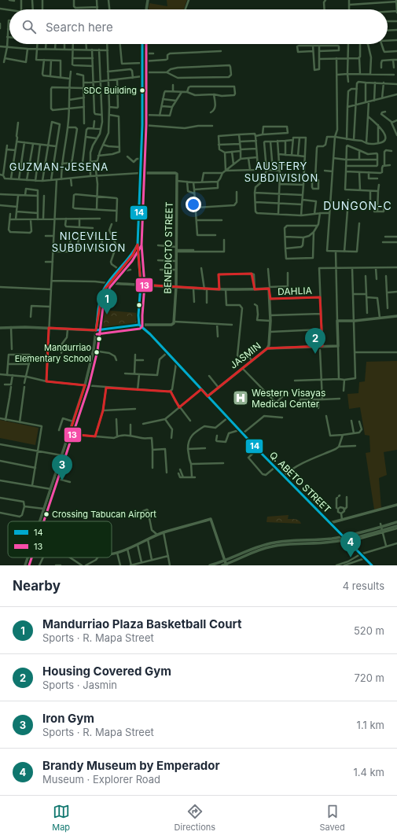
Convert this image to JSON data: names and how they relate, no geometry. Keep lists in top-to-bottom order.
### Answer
{
  "streets": {
    "main road": ["Q. ABETO STREET"],
    "street": ["BENEDICTO STREET", "DAHLIA", "JASMIN"]
  },
  "crossings": [
    ["JASMIN", "Q. ABETO STREET"]
  ],
  "districts": [
    "AUSTERY SUBDIVISION",
    "GUZMAN-JESENA",
    "DUNGON-C",
    "NICEVILLE SUBDIVISION"
  ],
  "places": {
    "other": ["SDC Building", "Mandurriao Elementary School", "Crossing Tabucan Airport"],
    "hospital": ["Western Visayas Medical Center"]
  },
  "lines": ["transit line 14", "transit line 13"],
  "legend": ["14", "13"],
  "page": {
    "search": "Search here",
    "pins": [
      "1",
      "2",
      "3",
      "4"
    ],
    "heading": ["Nearby", "4 results"],
    "list": [
      {
        "mark": "1",
        "name": "Mandurriao Plaza Basketball Court",
        "note": "Sports · R. Mapa Street",
        "value": "520 m"
      },
      {
        "mark": "2",
        "name": "Housing Covered Gym",
        "note": "Sports · Jasmin",
        "value": "720 m"
      },
      {
        "mark": "3",
        "name": "Iron Gym",
        "note": "Sports · R. Mapa Street",
        "value": "1.1 km"
      },
      {
        "mark": "4",
        "name": "Brandy Museum by Emperador",
        "note": "Museum · Explorer Road",
        "value": "1.4 km"
      }
    ],
    "nav": ["Map", "Directions", "Saved"]
  }
}
